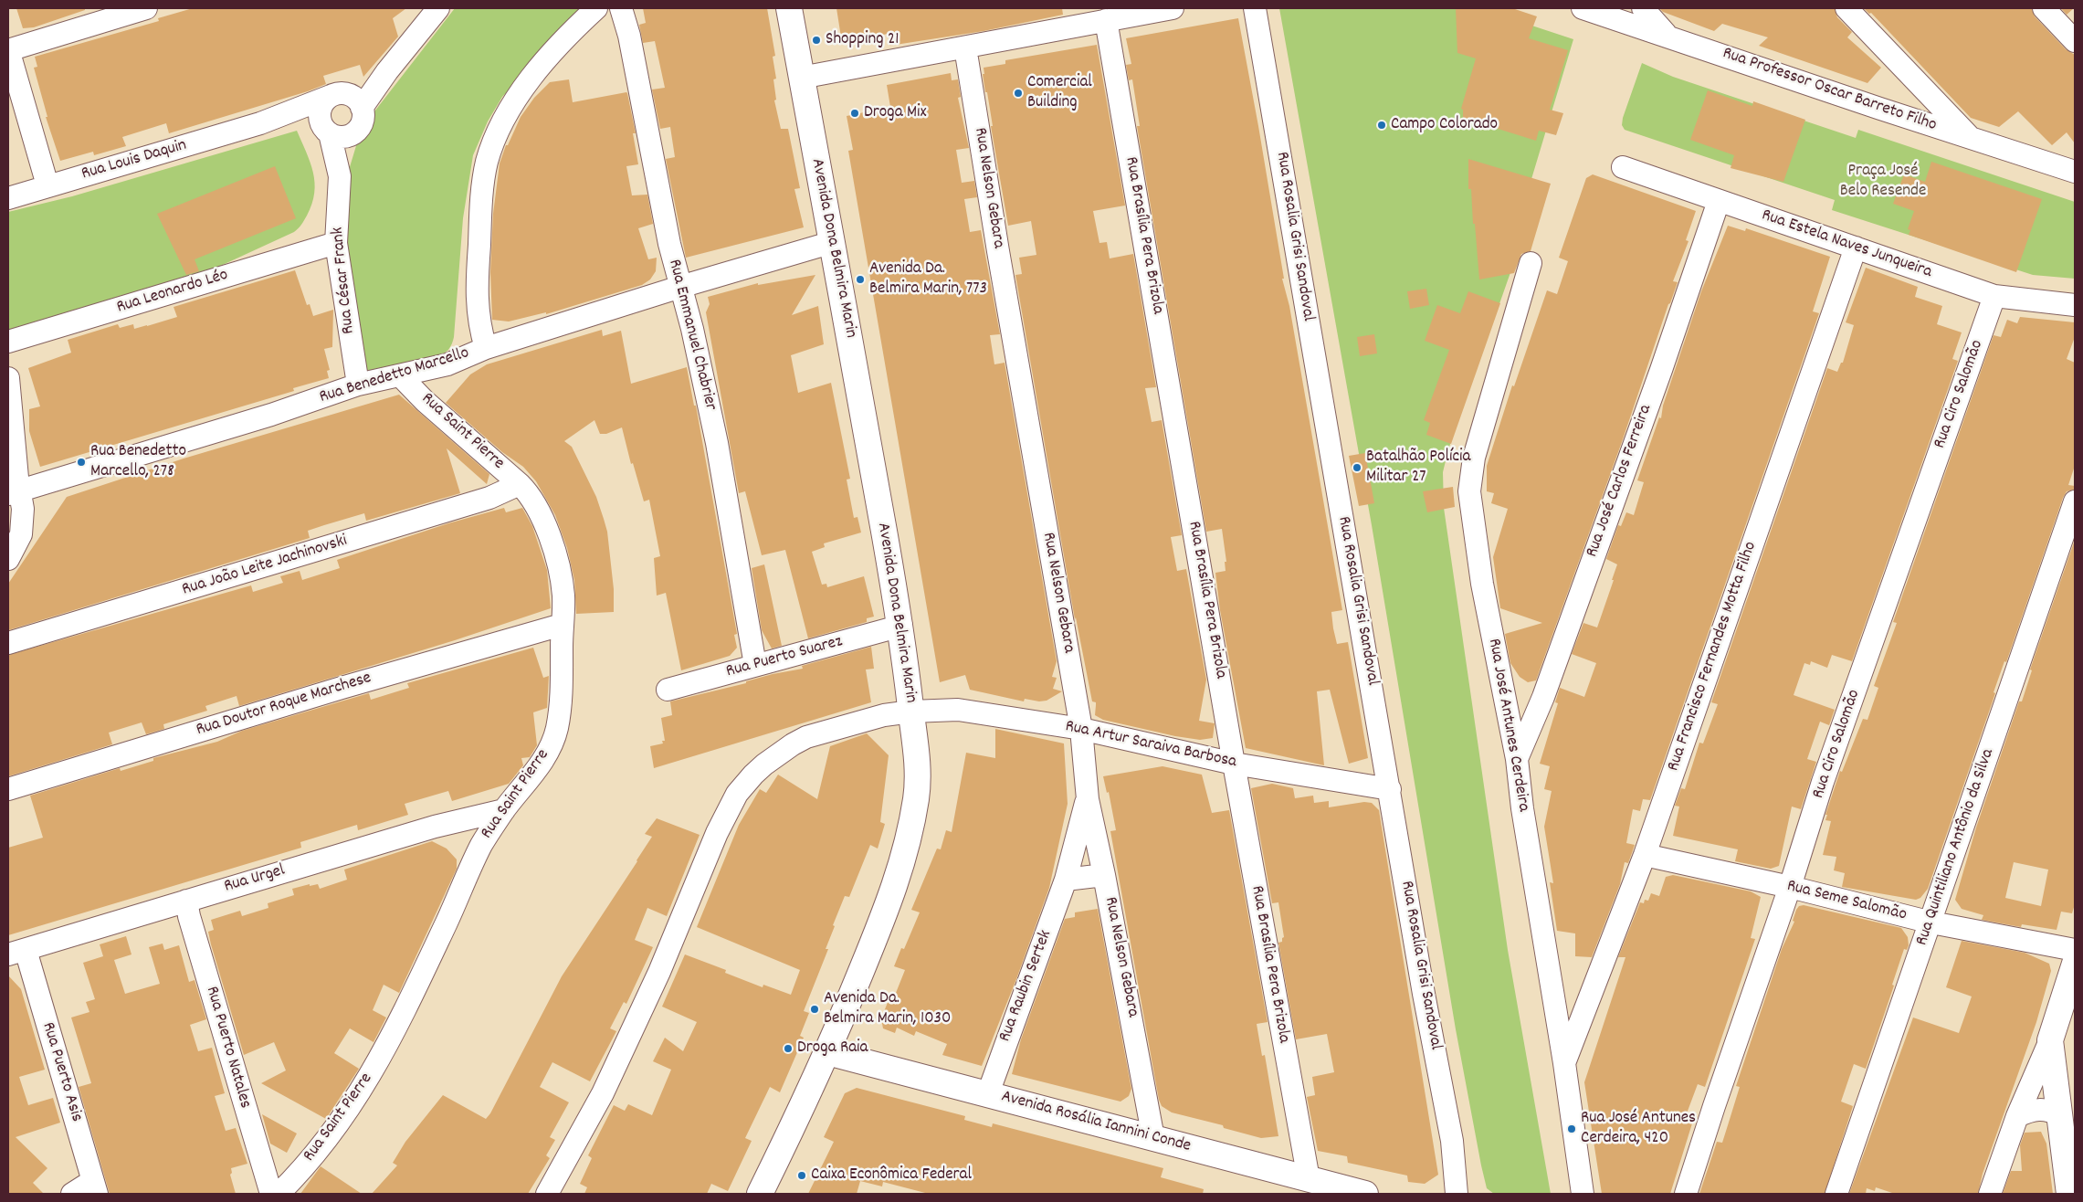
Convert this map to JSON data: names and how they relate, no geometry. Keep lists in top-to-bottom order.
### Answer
{
  "streets": {
    "main road": ["Avenida Dona Belmira Marin", "Avenida Rosália Iannini Conde"],
    "street": [
      "Rua Professor Oscar Barreto Filho",
      "Rua Louis Daquin",
      "Rua Nelson Gebara",
      "Rua Brasília Pera Brizola",
      "Rua Rosalia Grisi Sandoval",
      "Rua Estela Naves Junqueira",
      "Rua César Frank",
      "Rua Leonardo Léo",
      "Rua Emmanuel Chabrier",
      "Rua Benedetto Marcello",
      "Rua Ciro Salomão",
      "Rua Saint Pierre",
      "Rua José Carlos Ferreira",
      "Rua João Leite Jachinovski",
      "Rua Francisco Fernandes Motta Filho",
      "Rua Puerto Suarez",
      "Rua Doutor Roque Marchese",
      "Rua José Antunes Cerdeira",
      "Rua Artur Saraiva Barbosa",
      "Rua Quintiliano Antônio da Silva",
      "Rua Urgel",
      "Rua Seme Salomão",
      "Rua Raubin Sertek",
      "Rua Puerto Natales",
      "Rua Puerto Asis"
    ]
  },
  "crossings": [
    ["Rua Louis Daquin", "Rua César Frank"],
    ["Rua Nelson Gebara", "Rua Artur Saraiva Barbosa"],
    ["Rua Nelson Gebara", "Rua Raubin Sertek"],
    ["Rua Nelson Gebara", "Avenida Rosália Iannini Conde"],
    ["Rua Brasília Pera Brizola", "Rua Artur Saraiva Barbosa"],
    ["Rua Brasília Pera Brizola", "Avenida Rosália Iannini Conde"],
    ["Rua Rosalia Grisi Sandoval", "Rua Artur Saraiva Barbosa"],
    ["Rua Estela Naves Junqueira", "Rua Ciro Salomão"],
    ["Rua Estela Naves Junqueira", "Rua José Carlos Ferreira"],
    ["Rua Estela Naves Junqueira", "Rua Francisco Fernandes Motta Filho"],
    ["Avenida Dona Belmira Marin", "Rua Benedetto Marcello"],
    ["Avenida Dona Belmira Marin", "Rua Puerto Suarez"],
    ["Avenida Dona Belmira Marin", "Rua Artur Saraiva Barbosa"],
    ["Avenida Dona Belmira Marin", "Avenida Rosália Iannini Conde"],
    ["Rua César Frank", "Rua Leonardo Léo"],
    ["Rua César Frank", "Rua Benedetto Marcello"],
    ["Rua Emmanuel Chabrier", "Rua Benedetto Marcello"],
    ["Rua Emmanuel Chabrier", "Rua Puerto Suarez"],
    ["Rua Benedetto Marcello", "Rua Saint Pierre"],
    ["Rua Ciro Salomão", "Rua Seme Salomão"],
    ["Rua Saint Pierre", "Rua João Leite Jachinovski"],
    ["Rua Saint Pierre", "Rua Doutor Roque Marchese"],
    ["Rua Saint Pierre", "Rua Urgel"],
    ["Rua José Carlos Ferreira", "Rua José Antunes Cerdeira"],
    ["Rua Francisco Fernandes Motta Filho", "Rua José Antunes Cerdeira"],
    ["Rua Francisco Fernandes Motta Filho", "Rua Seme Salomão"],
    ["Rua Quintiliano Antônio da Silva", "Rua Seme Salomão"],
    ["Rua Urgel", "Rua Puerto Natales"],
    ["Rua Urgel", "Rua Puerto Asis"],
    ["Rua Raubin Sertek", "Avenida Rosália Iannini Conde"]
  ],
  "parks": ["Praça José Belo Resende"],
  "places": [
    "Shopping 21",
    "Comercial Building",
    "Droga Mix",
    "Campo Colorado",
    "Avenida Da. Belmira Marin, 773",
    "Rua Benedetto Marcello, 278",
    "Batalhão Polícia Militar 27",
    "Avenida Da. Belmira Marin, 1030",
    "Droga Raia",
    "Rua José Antunes Cerdeira, 420",
    "Caixa Econômica Federal"
  ]
}
